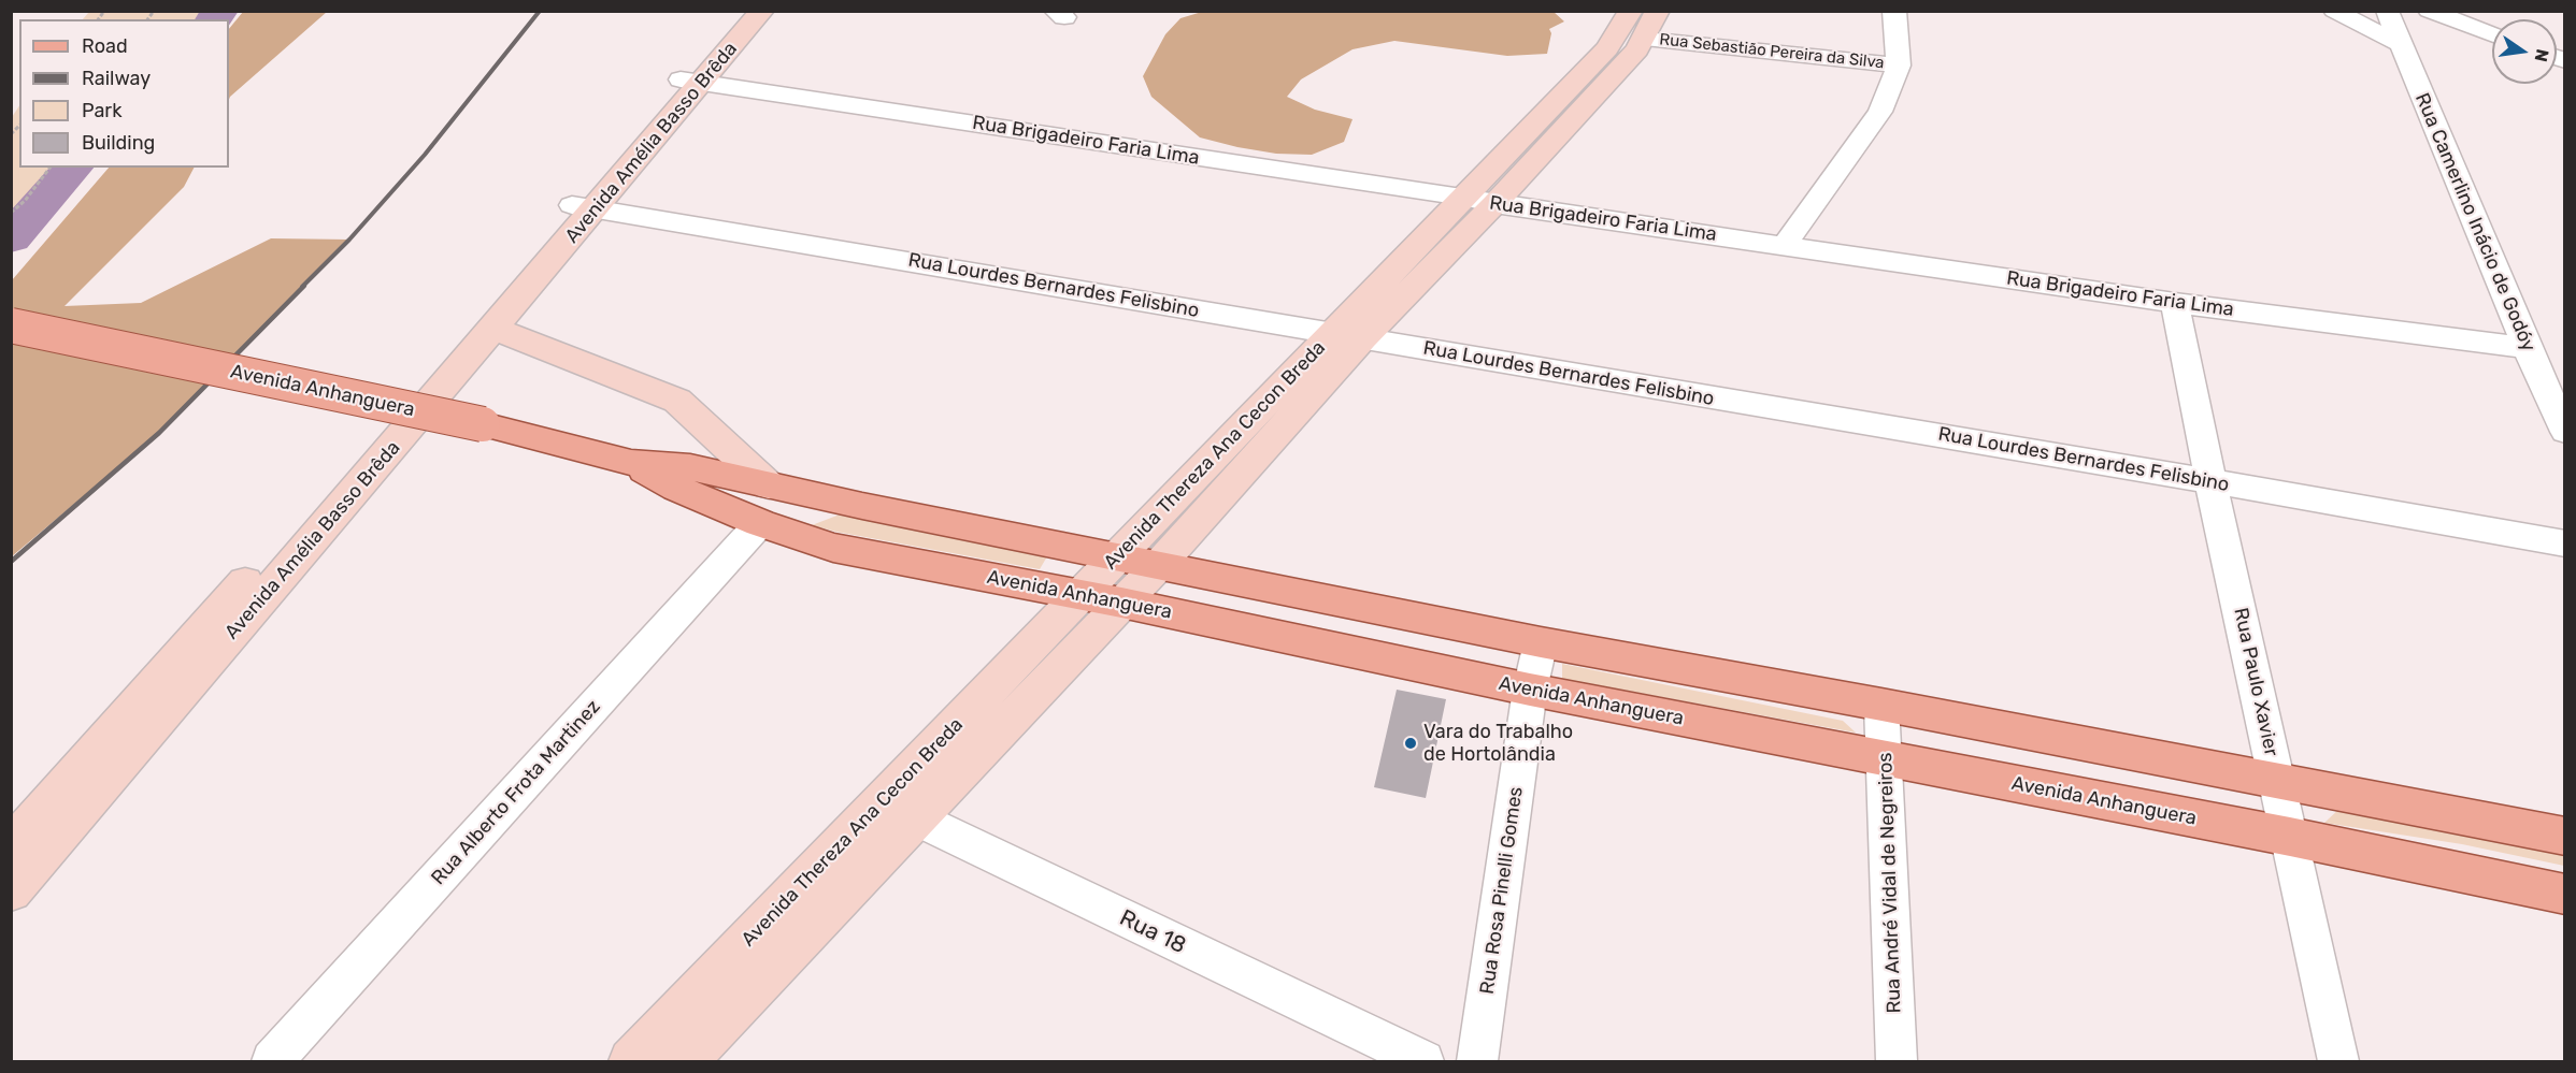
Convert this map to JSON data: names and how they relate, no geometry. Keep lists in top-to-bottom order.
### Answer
{
  "streets": {
    "main road": ["Avenida Amélia Basso Brêda", "Avenida Anhanguera", "Avenida Thereza Ana Cecon Breda"],
    "street": [
      "Rua Sebastião Pereira da Silva",
      "Rua Brigadeiro Faria Lima",
      "Rua Camerlino Inácio de Godóy",
      "Rua Lourdes Bernardes Felisbino",
      "Rua Paulo Xavier",
      "Rua Alberto Frota Martinez",
      "Rua André Vidal de Negreiros",
      "Rua Rosa Pinelli Gomes",
      "Rua 18"
    ]
  },
  "crossings": [
    ["Rua Sebastião Pereira da Silva", "Avenida Thereza Ana Cecon Breda"],
    ["Rua Brigadeiro Faria Lima", "Avenida Amélia Basso Brêda"],
    ["Rua Brigadeiro Faria Lima", "Rua Camerlino Inácio de Godóy"],
    ["Rua Brigadeiro Faria Lima", "Avenida Thereza Ana Cecon Breda"],
    ["Rua Brigadeiro Faria Lima", "Rua Paulo Xavier"],
    ["Avenida Amélia Basso Brêda", "Rua Lourdes Bernardes Felisbino"],
    ["Rua Lourdes Bernardes Felisbino", "Avenida Thereza Ana Cecon Breda"],
    ["Rua Lourdes Bernardes Felisbino", "Rua Paulo Xavier"],
    ["Avenida Anhanguera", "Avenida Thereza Ana Cecon Breda"],
    ["Avenida Anhanguera", "Rua Paulo Xavier"],
    ["Avenida Anhanguera", "Rua Alberto Frota Martinez"],
    ["Avenida Anhanguera", "Rua André Vidal de Negreiros"],
    ["Avenida Anhanguera", "Rua Rosa Pinelli Gomes"],
    ["Avenida Thereza Ana Cecon Breda", "Rua 18"]
  ],
  "places": ["Vara do Trabalho de Hortolândia"],
  "legend": [
    "Road",
    "Railway",
    "Park",
    "Building"
  ],
  "north": "right"
}
